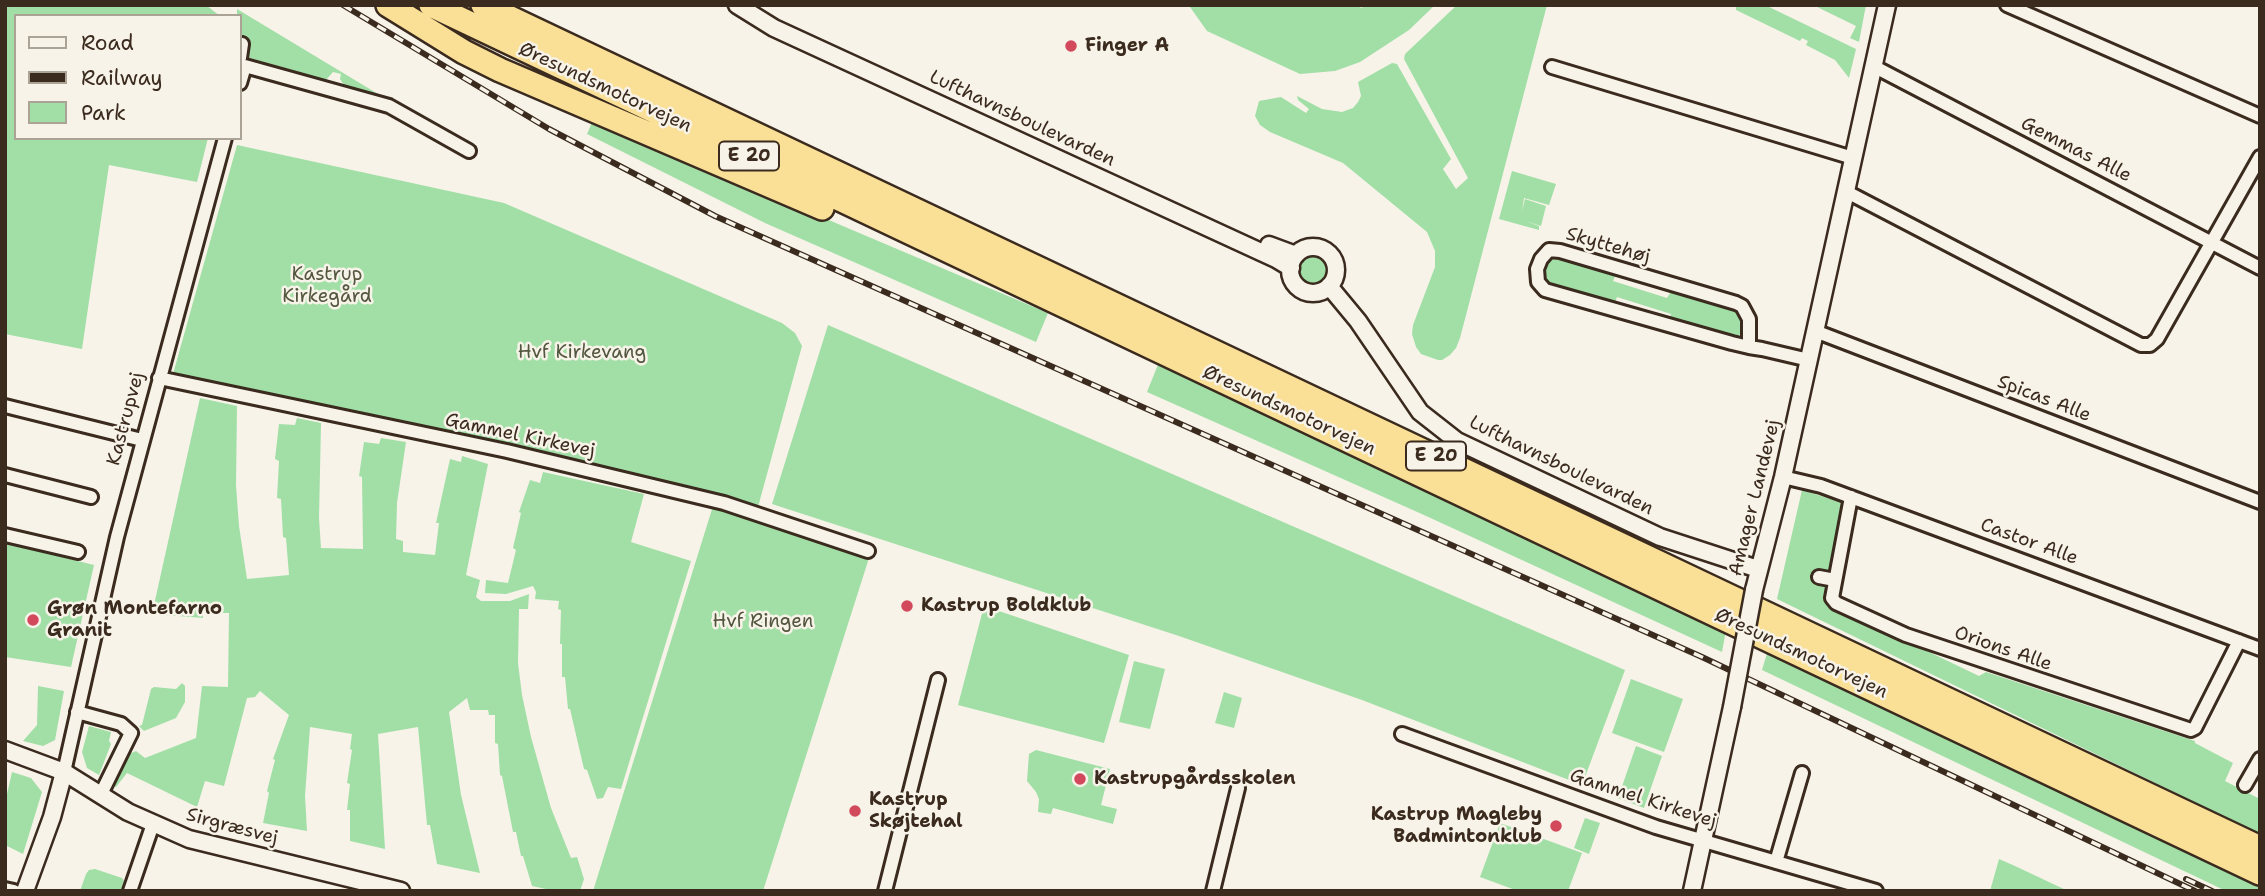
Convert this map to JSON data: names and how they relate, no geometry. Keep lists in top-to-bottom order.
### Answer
{
  "streets": {
    "highway": ["Øresundsmotorvejen", "E 20"],
    "street": [
      "Lufthavnsboulevarden",
      "Gemmas Alle",
      "Skyttehøj",
      "Spicas Alle",
      "Kastrupvej",
      "Gammel Kirkevej",
      "Amager Landevej",
      "Castor Alle",
      "Orions Alle",
      "Sirgræsvej"
    ]
  },
  "crossings": [
    ["Lufthavnsboulevarden", "Amager Landevej"],
    ["Gemmas Alle", "Amager Landevej"],
    ["Skyttehøj", "Amager Landevej"],
    ["Spicas Alle", "Amager Landevej"],
    ["Kastrupvej", "Gammel Kirkevej"],
    ["Kastrupvej", "Sirgræsvej"],
    ["Gammel Kirkevej", "Amager Landevej"],
    ["Amager Landevej", "Castor Alle"],
    ["Castor Alle", "Orions Alle"]
  ],
  "parks": ["Kastrup Kirkegård", "Hvf Kirkevang", "Hvf Ringen"],
  "places": [
    "Finger A",
    "Kastrup Boldklub",
    "Grøn Montefarno Granit",
    "Kastrupgårdsskolen",
    "Kastrup Skøjtehal",
    "Kastrup Magleby Badmintonklub"
  ],
  "legend": ["Road", "Railway", "Park"]
}
